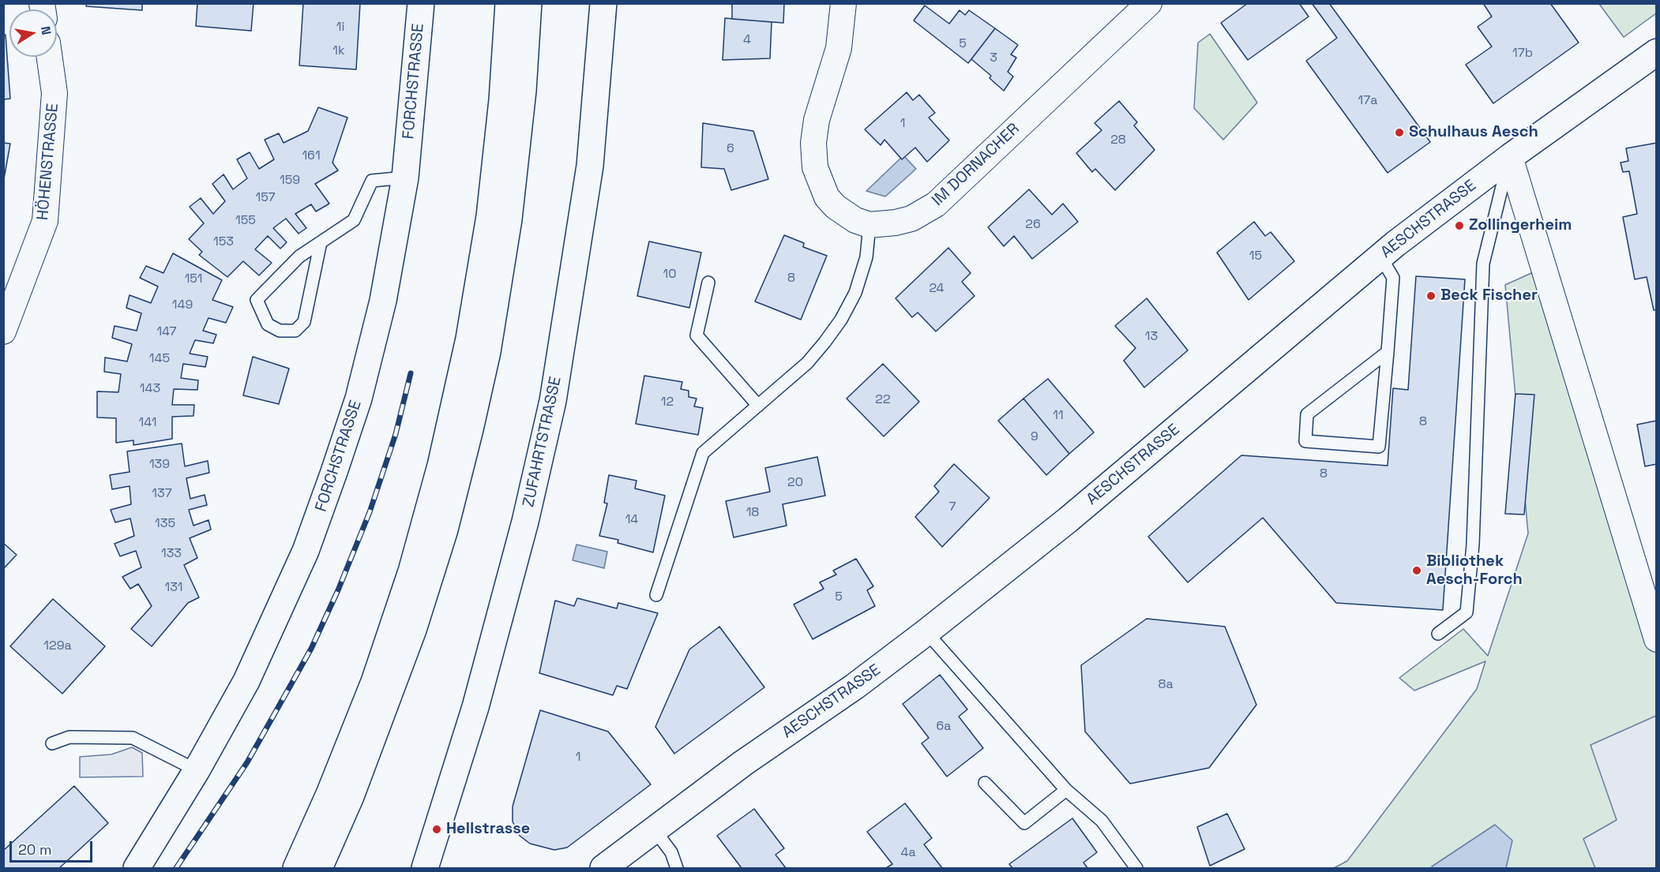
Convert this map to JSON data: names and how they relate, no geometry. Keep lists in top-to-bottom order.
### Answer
{
  "streets": {
    "main road": ["FORCHSTRASSE", "AESCHSTRASSE", "ZUFAHRTSTRASSE"],
    "street": ["HÖHENSTRASSE", "IM DORNACHER"]
  },
  "places": [
    "Schulhaus Aesch",
    "Zollingerheim",
    "Beck Fischer",
    "Bibliothek Aesch-Forch",
    "Hellstrasse"
  ],
  "house_numbers": [
    "1i",
    "4",
    "5",
    "1k",
    "17b",
    "3",
    "17a",
    "1",
    "28",
    "6",
    "161",
    "159",
    "157",
    "155",
    "26",
    "153",
    "15",
    "10",
    "8",
    "151",
    "24",
    "149",
    "147",
    "13",
    "145",
    "143",
    "22",
    "12",
    "11",
    "8",
    "141",
    "9",
    "139",
    "8",
    "20",
    "137",
    "7",
    "18",
    "14",
    "135",
    "133",
    "131",
    "5",
    "129a",
    "8a",
    "6a",
    "1",
    "4a"
  ],
  "scale_bar": "20 m",
  "north": "right"
}
